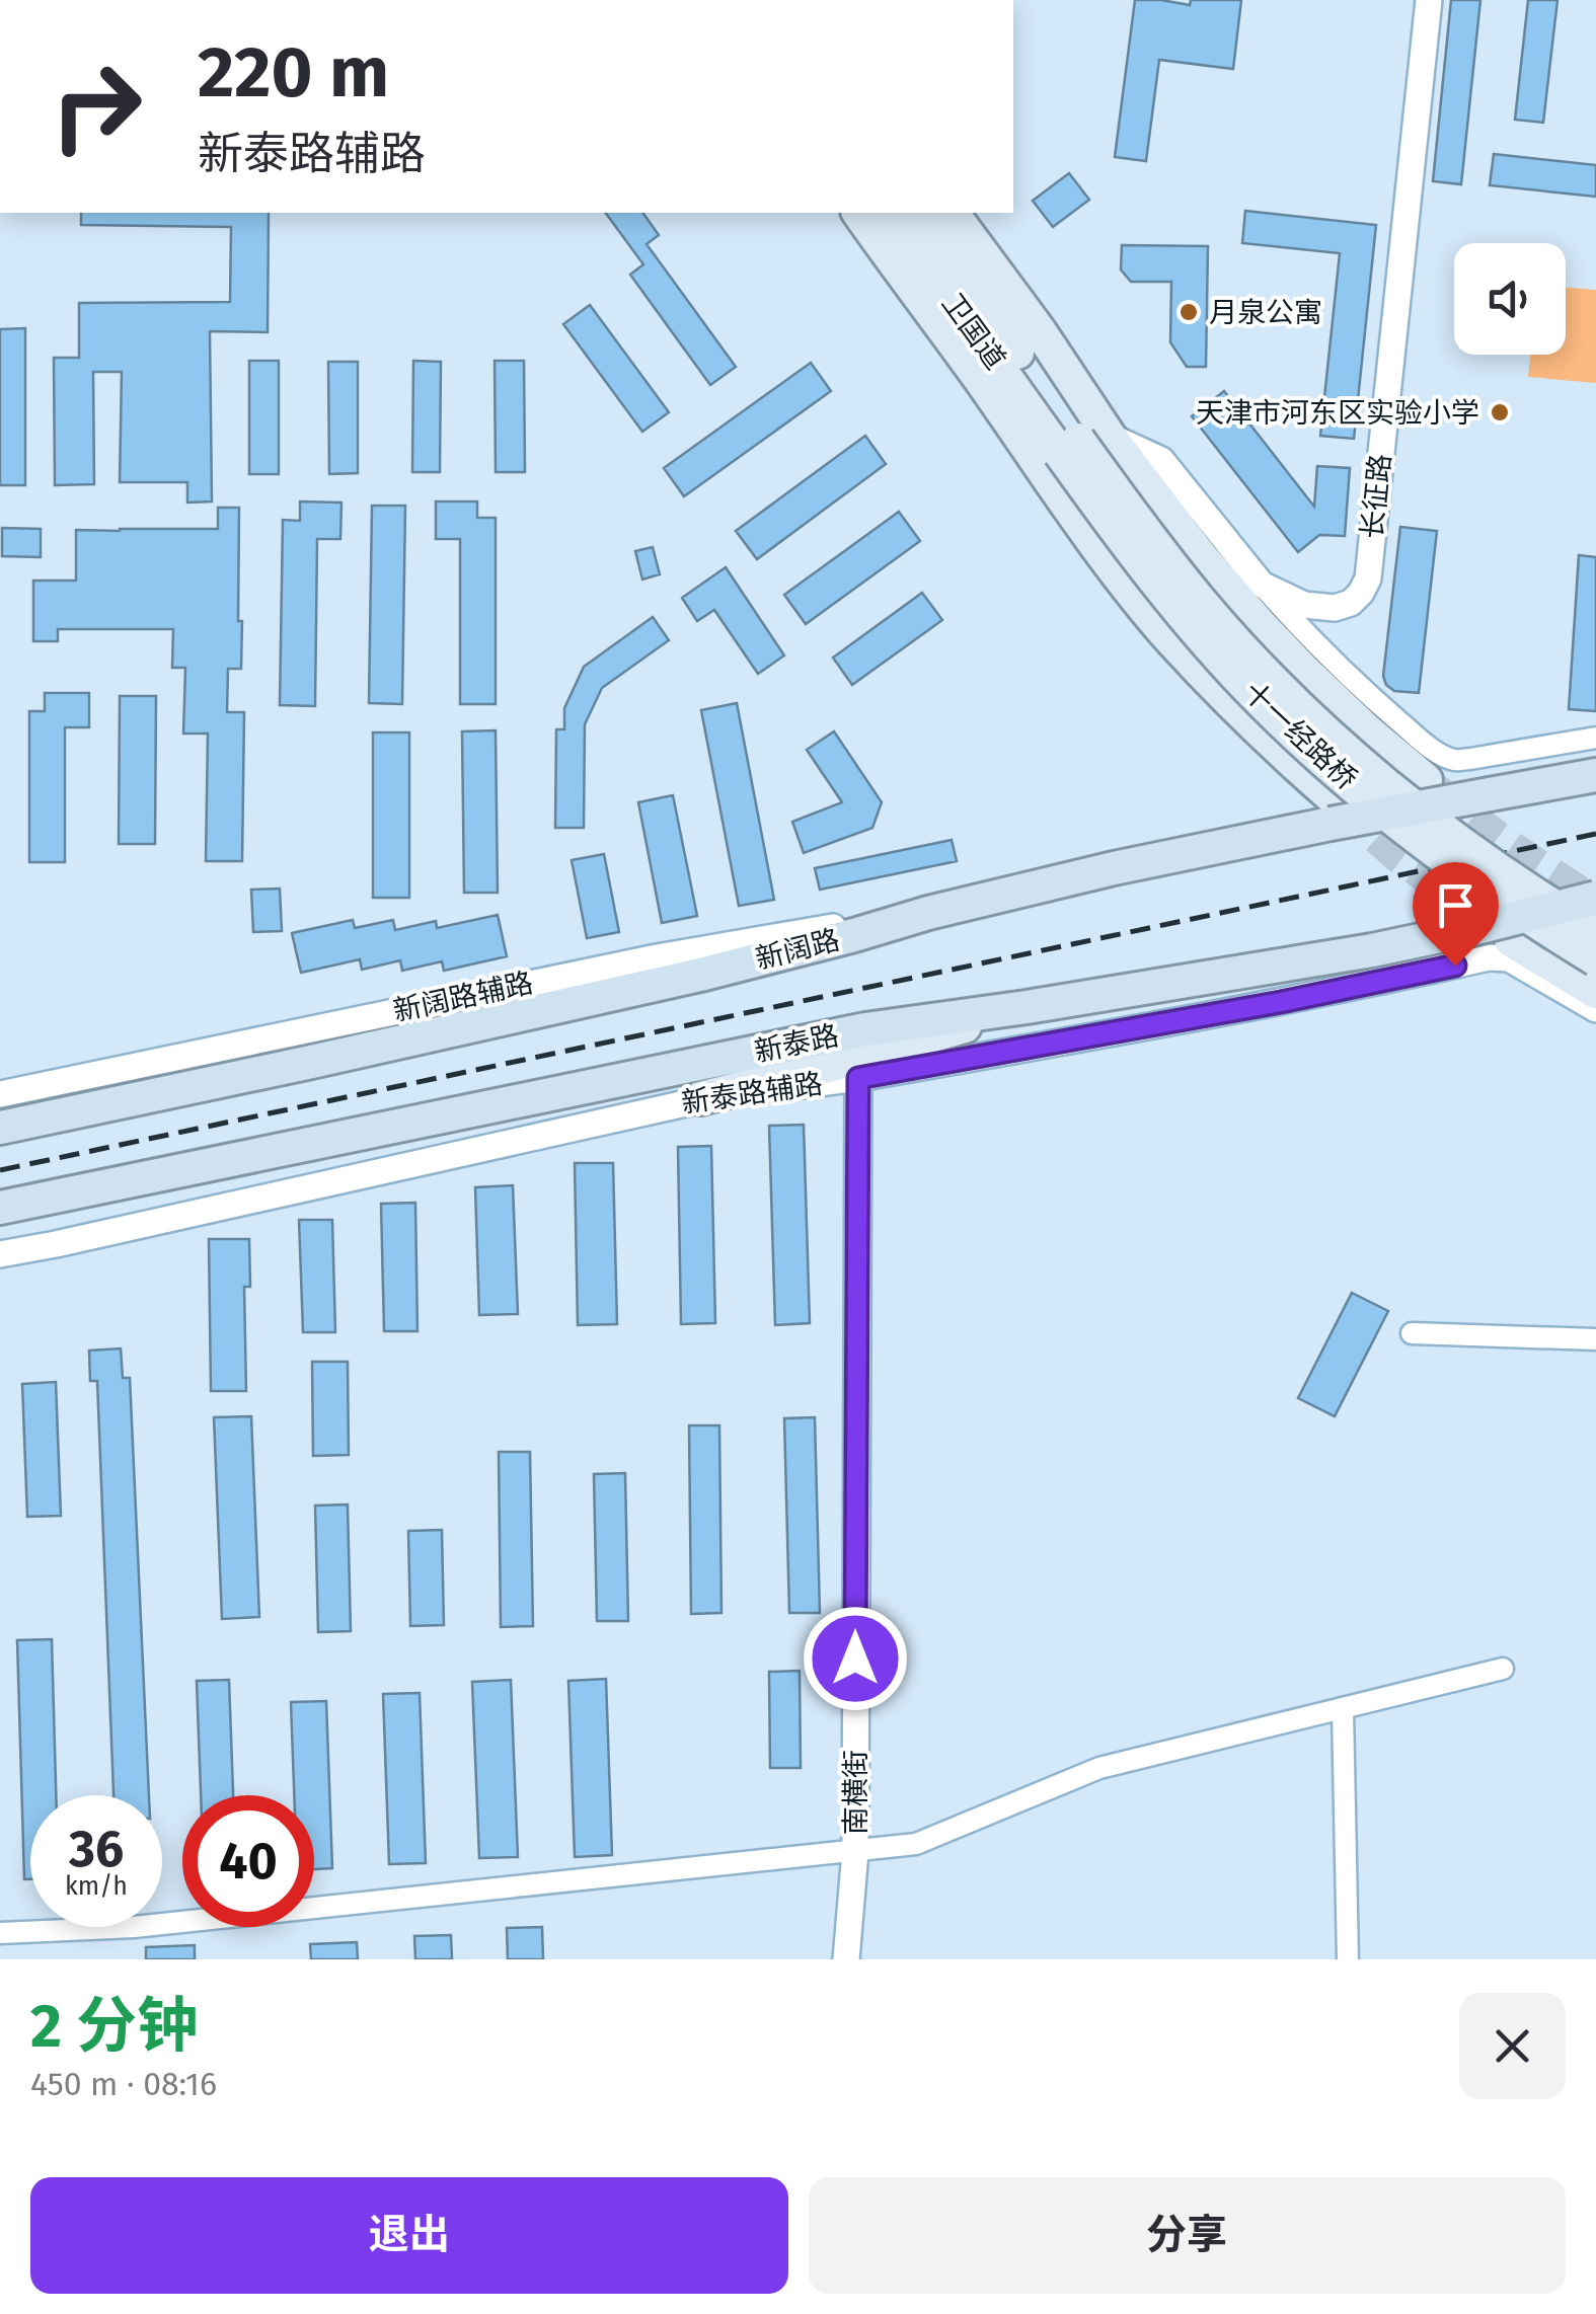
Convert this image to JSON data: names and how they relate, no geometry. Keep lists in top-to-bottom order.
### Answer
{
  "streets": {
    "highway": ["新阔路", "新泰路"],
    "main road": ["卫国道", "十一经路桥"],
    "street": [
      "长征路",
      "新阔路辅路",
      "新泰路辅路",
      "南横街"
    ]
  },
  "crossings": [
    ["卫国道", "长征路"],
    ["卫国道", "十一经路桥"],
    ["长征路", "十一经路桥"],
    ["新阔路", "新阔路辅路"],
    ["新泰路辅路", "南横街"]
  ],
  "places": ["月泉公寓", "天津市河东区实验小学"],
  "page": {
    "turn": ["220 m", "新泰路辅路"],
    "speed": "36 km/h",
    "limit": "40",
    "heading": ["2 分钟", "450 m · 08:16"],
    "buttons": ["退出", "分享"]
  }
}
